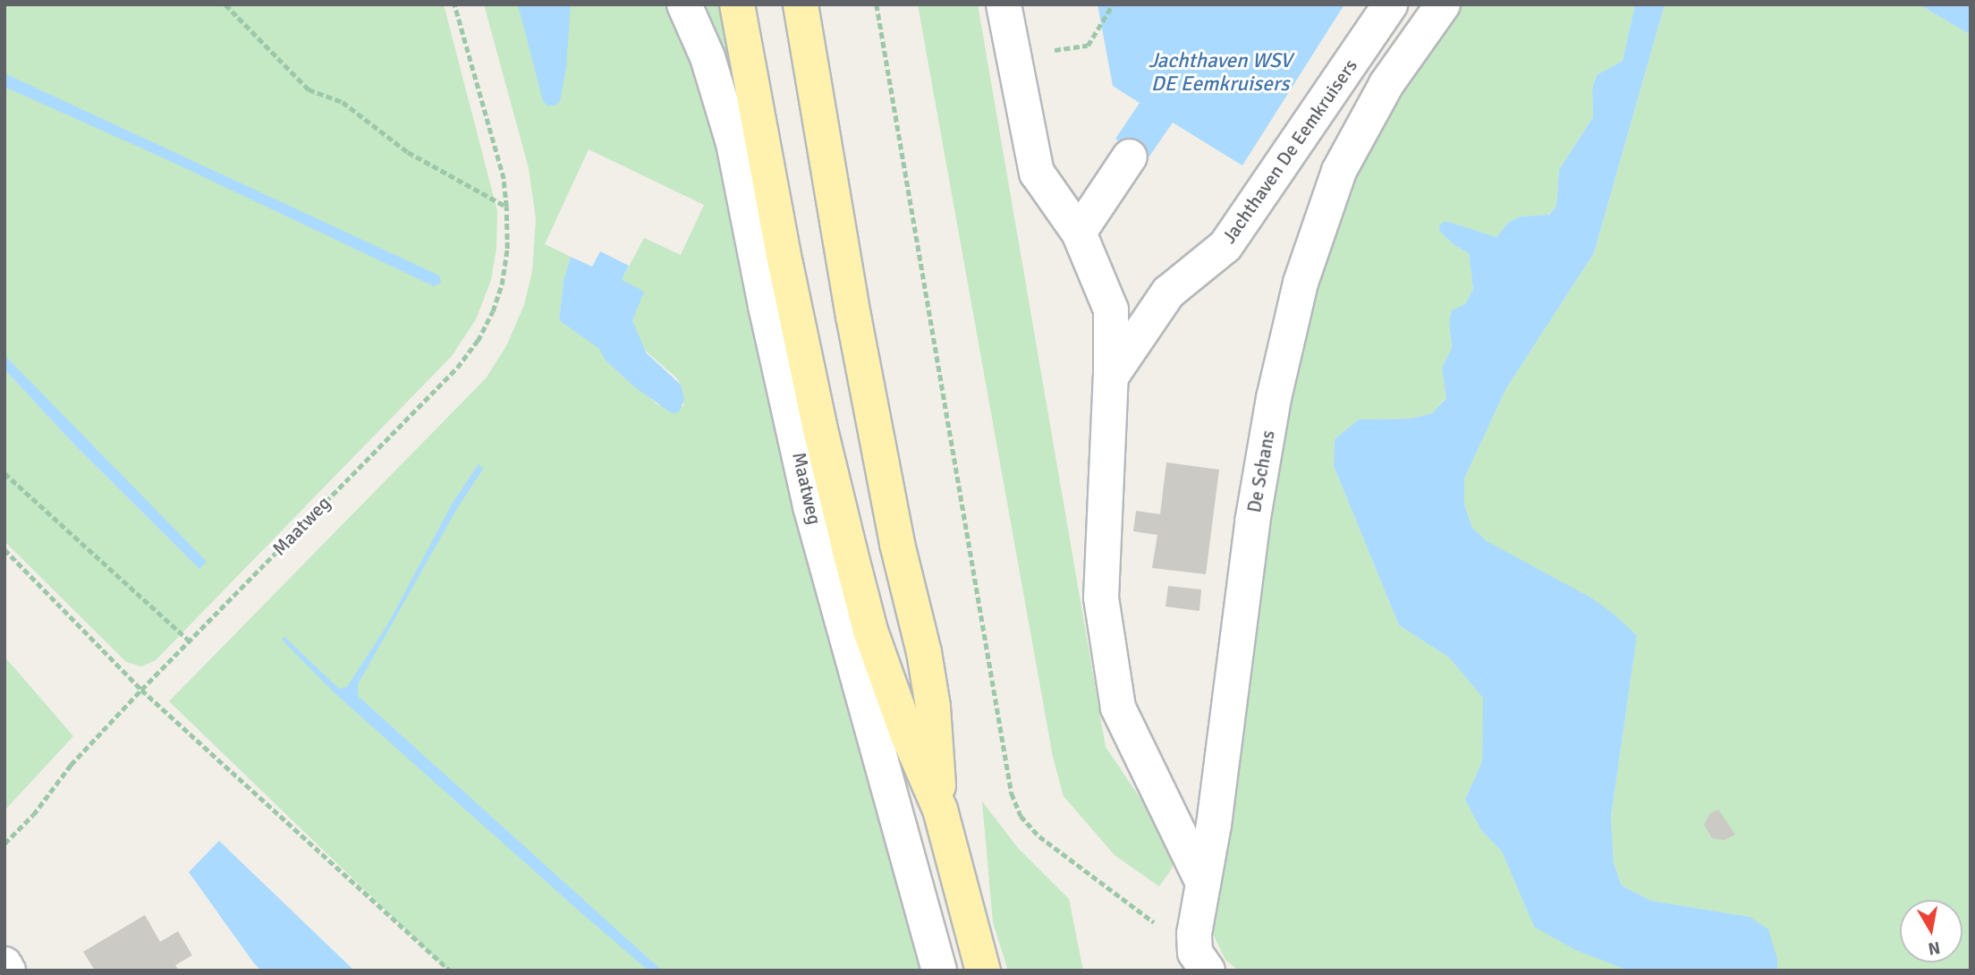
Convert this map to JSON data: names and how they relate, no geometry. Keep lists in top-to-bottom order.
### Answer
{
  "streets": {
    "main road": ["Maatweg"],
    "street": ["Jachthaven De Eemkruisers", "De Schans"]
  },
  "water": ["Jachthaven WSV DE Eemkruisers"],
  "north": "bottom"
}
